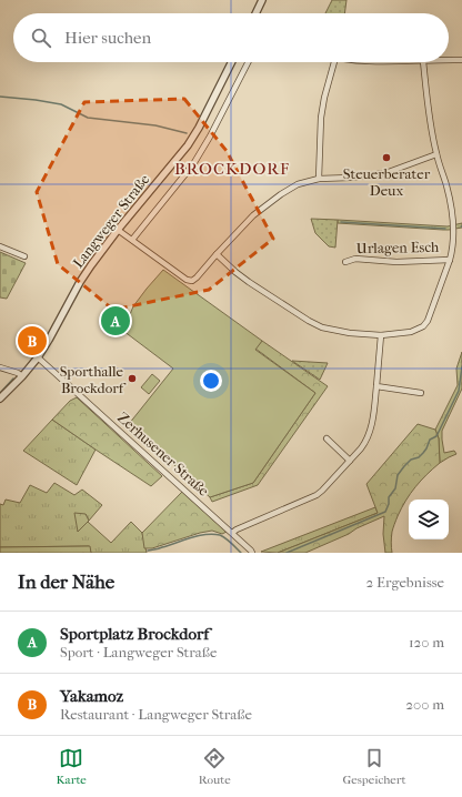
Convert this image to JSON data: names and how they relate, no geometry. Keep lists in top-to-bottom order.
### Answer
{
  "streets": {
    "street": ["Langweger Straße", "Urlagen Esch", "Zerhusener Straße"]
  },
  "crossings": [
    ["Langweger Straße", "Zerhusener Straße"]
  ],
  "districts": ["BROCKDORF"],
  "places": ["Steuerberater Deux", "Sporthalle Brockdorf"],
  "page": {
    "search": "Hier suchen",
    "pins": ["A", "B"],
    "heading": ["In der Nähe", "2 Ergebnisse"],
    "list": [
      {
        "mark": "A",
        "name": "Sportplatz Brockdorf",
        "note": "Sport · Langweger Straße",
        "value": "120 m"
      },
      {
        "mark": "B",
        "name": "Yakamoz",
        "note": "Restaurant · Langweger Straße",
        "value": "200 m"
      }
    ],
    "nav": ["Karte", "Route", "Gespeichert"]
  }
}
